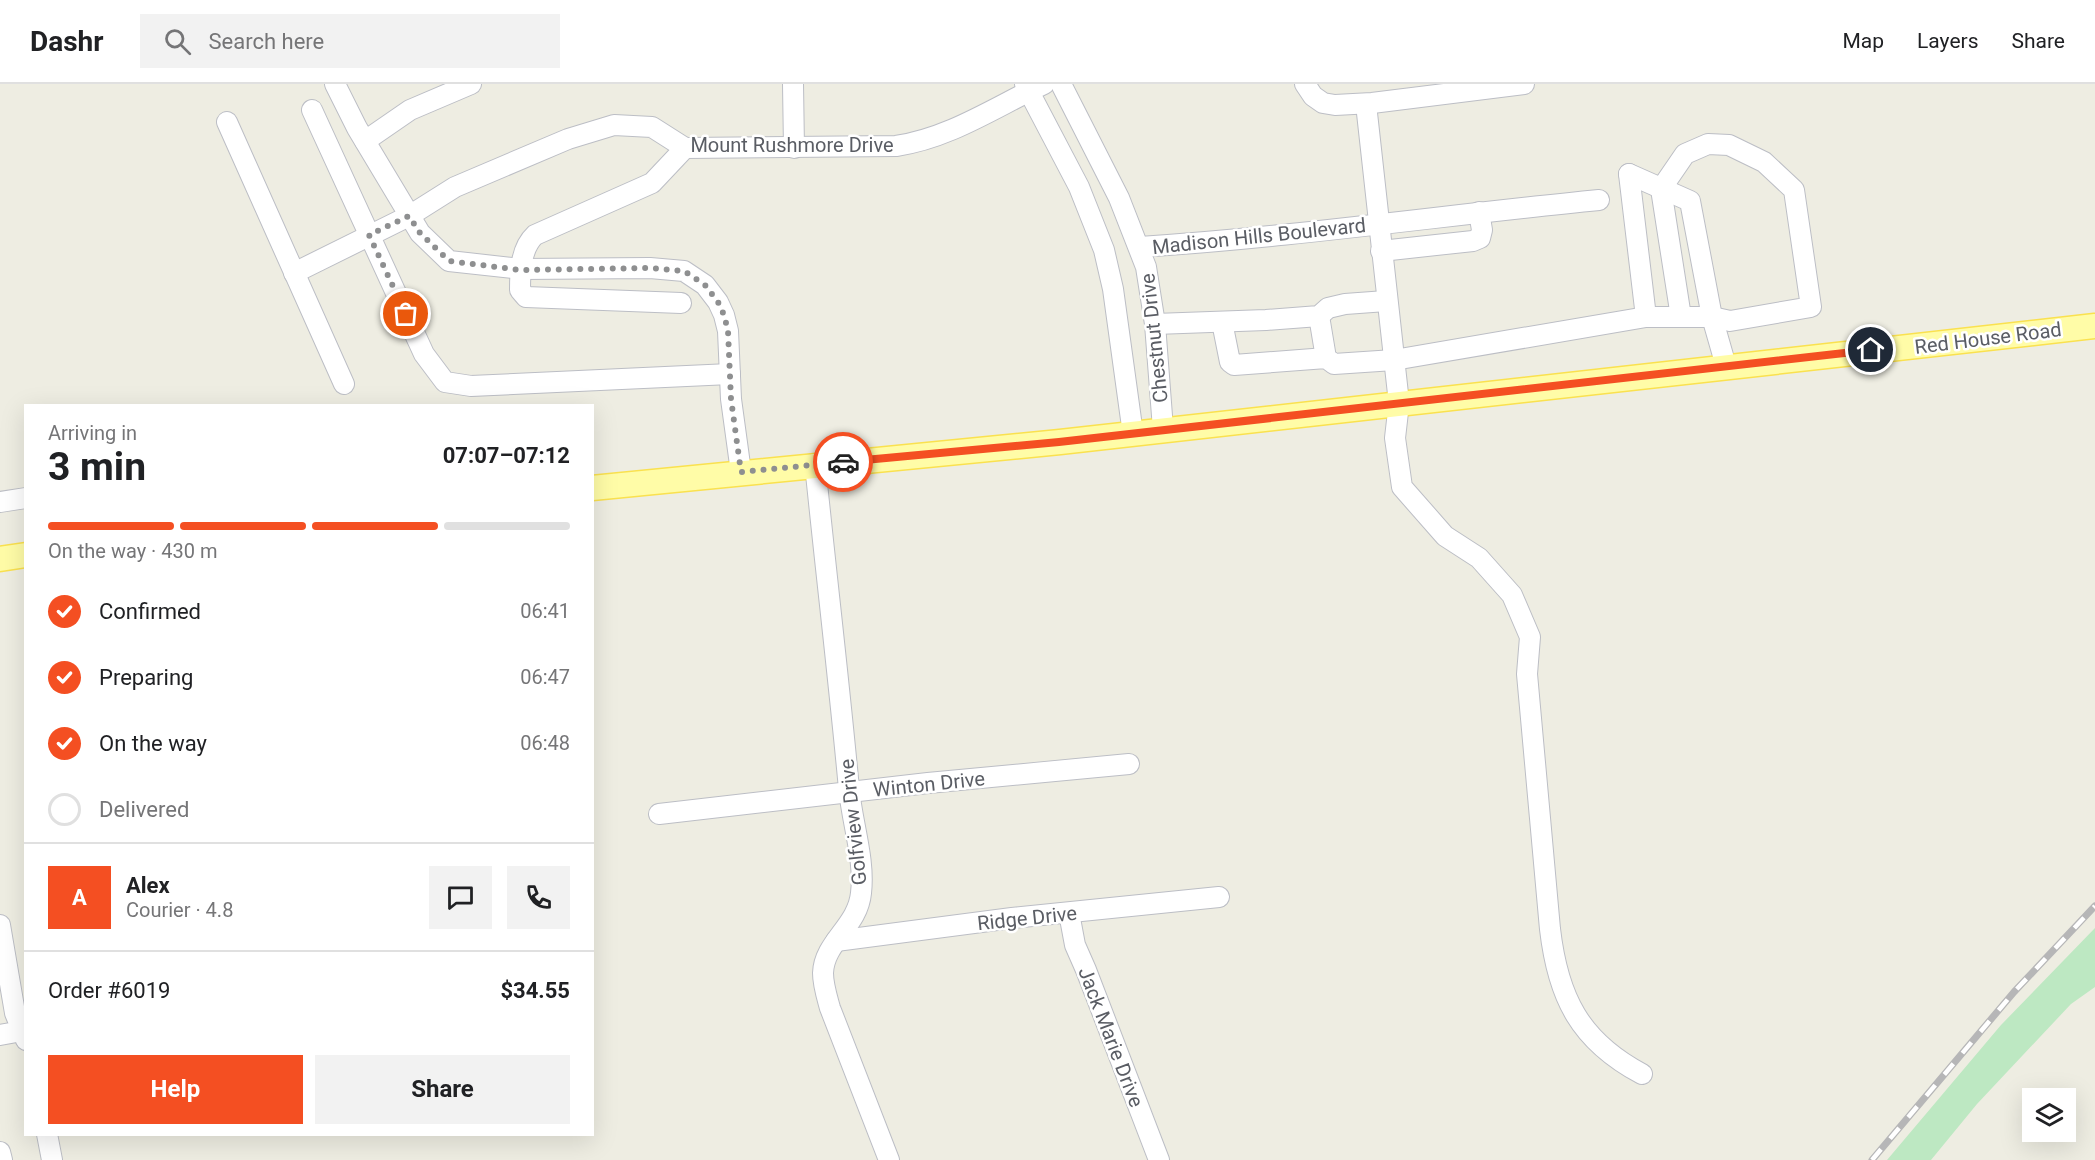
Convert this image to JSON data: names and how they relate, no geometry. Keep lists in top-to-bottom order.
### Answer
{
  "streets": {
    "main road": ["Red House Road"],
    "street": [
      "Mount Rushmore Drive",
      "Madison Hills Boulevard",
      "Chestnut Drive",
      "Winton Drive",
      "Golfview Drive",
      "Ridge Drive",
      "Jack Marie Drive"
    ]
  },
  "crossings": [
    ["Madison Hills Boulevard", "Chestnut Drive"],
    ["Chestnut Drive", "Red House Road"],
    ["Red House Road", "Golfview Drive"],
    ["Winton Drive", "Golfview Drive"],
    ["Golfview Drive", "Ridge Drive"],
    ["Ridge Drive", "Jack Marie Drive"]
  ],
  "page": {
    "header": "Dashr",
    "search": "Search here",
    "nav": ["Map", "Layers", "Share"],
    "heading": ["3 min", "Arriving in", "07:07–07:12"],
    "panel": [
      "Alex",
      "Courier · 4.8",
      "Order #6019",
      "$34.55"
    ],
    "bar": "On the way · 430 m",
    "list": [
      ["Confirmed", "06:41"],
      ["Preparing", "06:47"],
      ["On the way", "06:48"],
      "Delivered"
    ],
    "round": "A",
    "buttons": ["Help", "Share"]
  }
}
